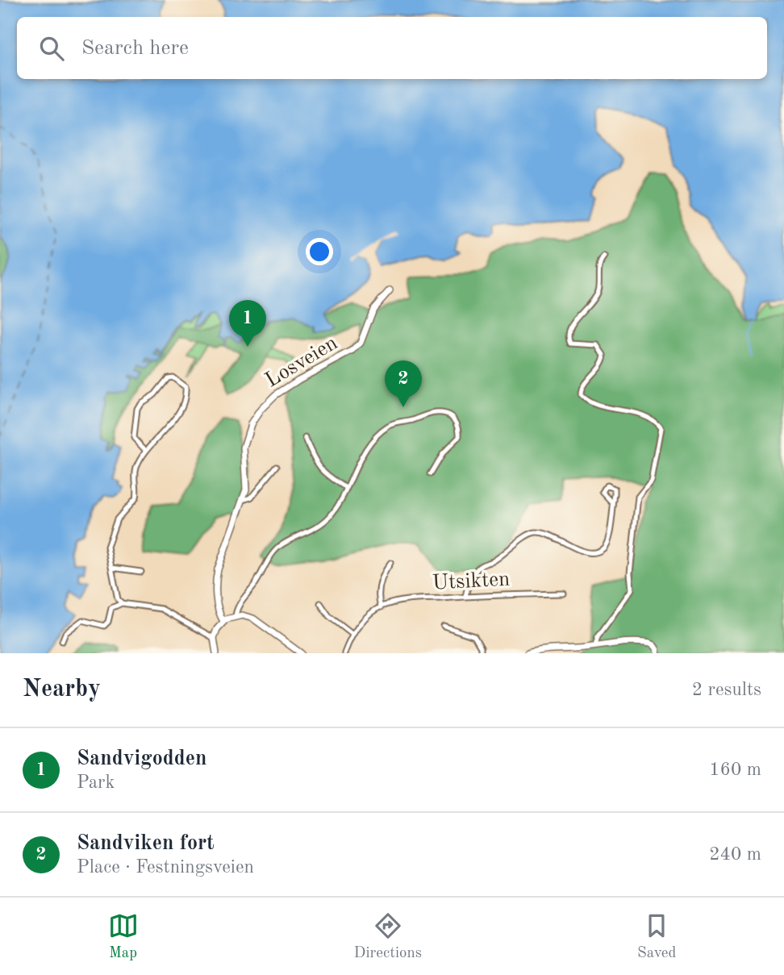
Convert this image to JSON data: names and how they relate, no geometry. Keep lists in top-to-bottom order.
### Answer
{
  "streets": {
    "street": ["Losveien", "Utsikten"]
  },
  "page": {
    "search": "Search here",
    "pins": ["1", "2"],
    "heading": ["Nearby", "2 results"],
    "list": [
      {
        "mark": "1",
        "name": "Sandvigodden",
        "note": "Park",
        "value": "160 m"
      },
      {
        "mark": "2",
        "name": "Sandviken fort",
        "note": "Place · Festningsveien",
        "value": "240 m"
      }
    ],
    "nav": ["Map", "Directions", "Saved"]
  }
}
